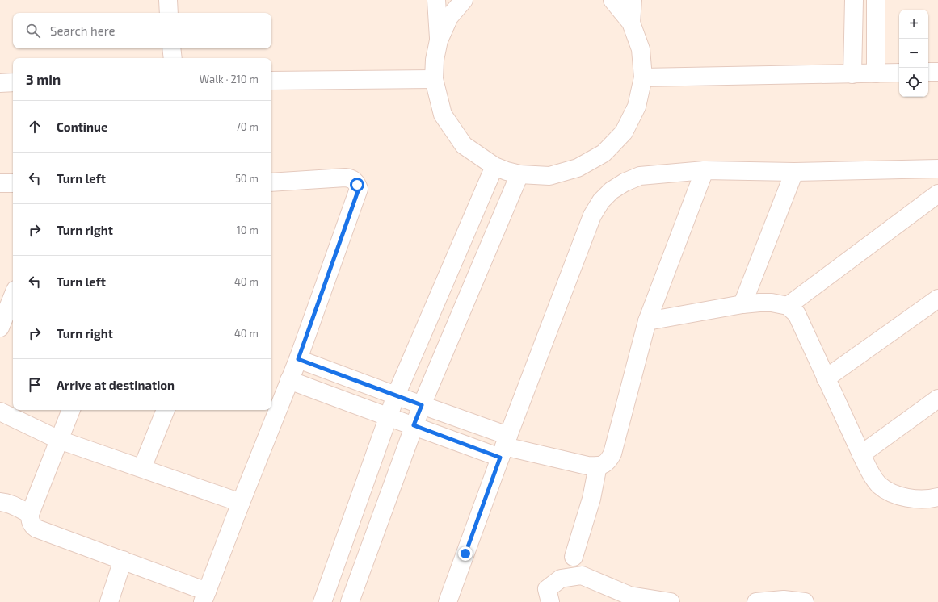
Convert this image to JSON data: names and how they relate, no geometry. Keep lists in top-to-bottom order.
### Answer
{
  "page": {
    "map_buttons": ["+", "−"],
    "search": "Search here",
    "heading": ["3 min", "Walk · 210 m"],
    "list": [
      ["Continue", "70 m"],
      ["Turn left", "50 m"],
      ["Turn right", "10 m"],
      ["Turn left", "40 m"],
      ["Turn right", "40 m"],
      "Arrive at destination"
    ]
  }
}
